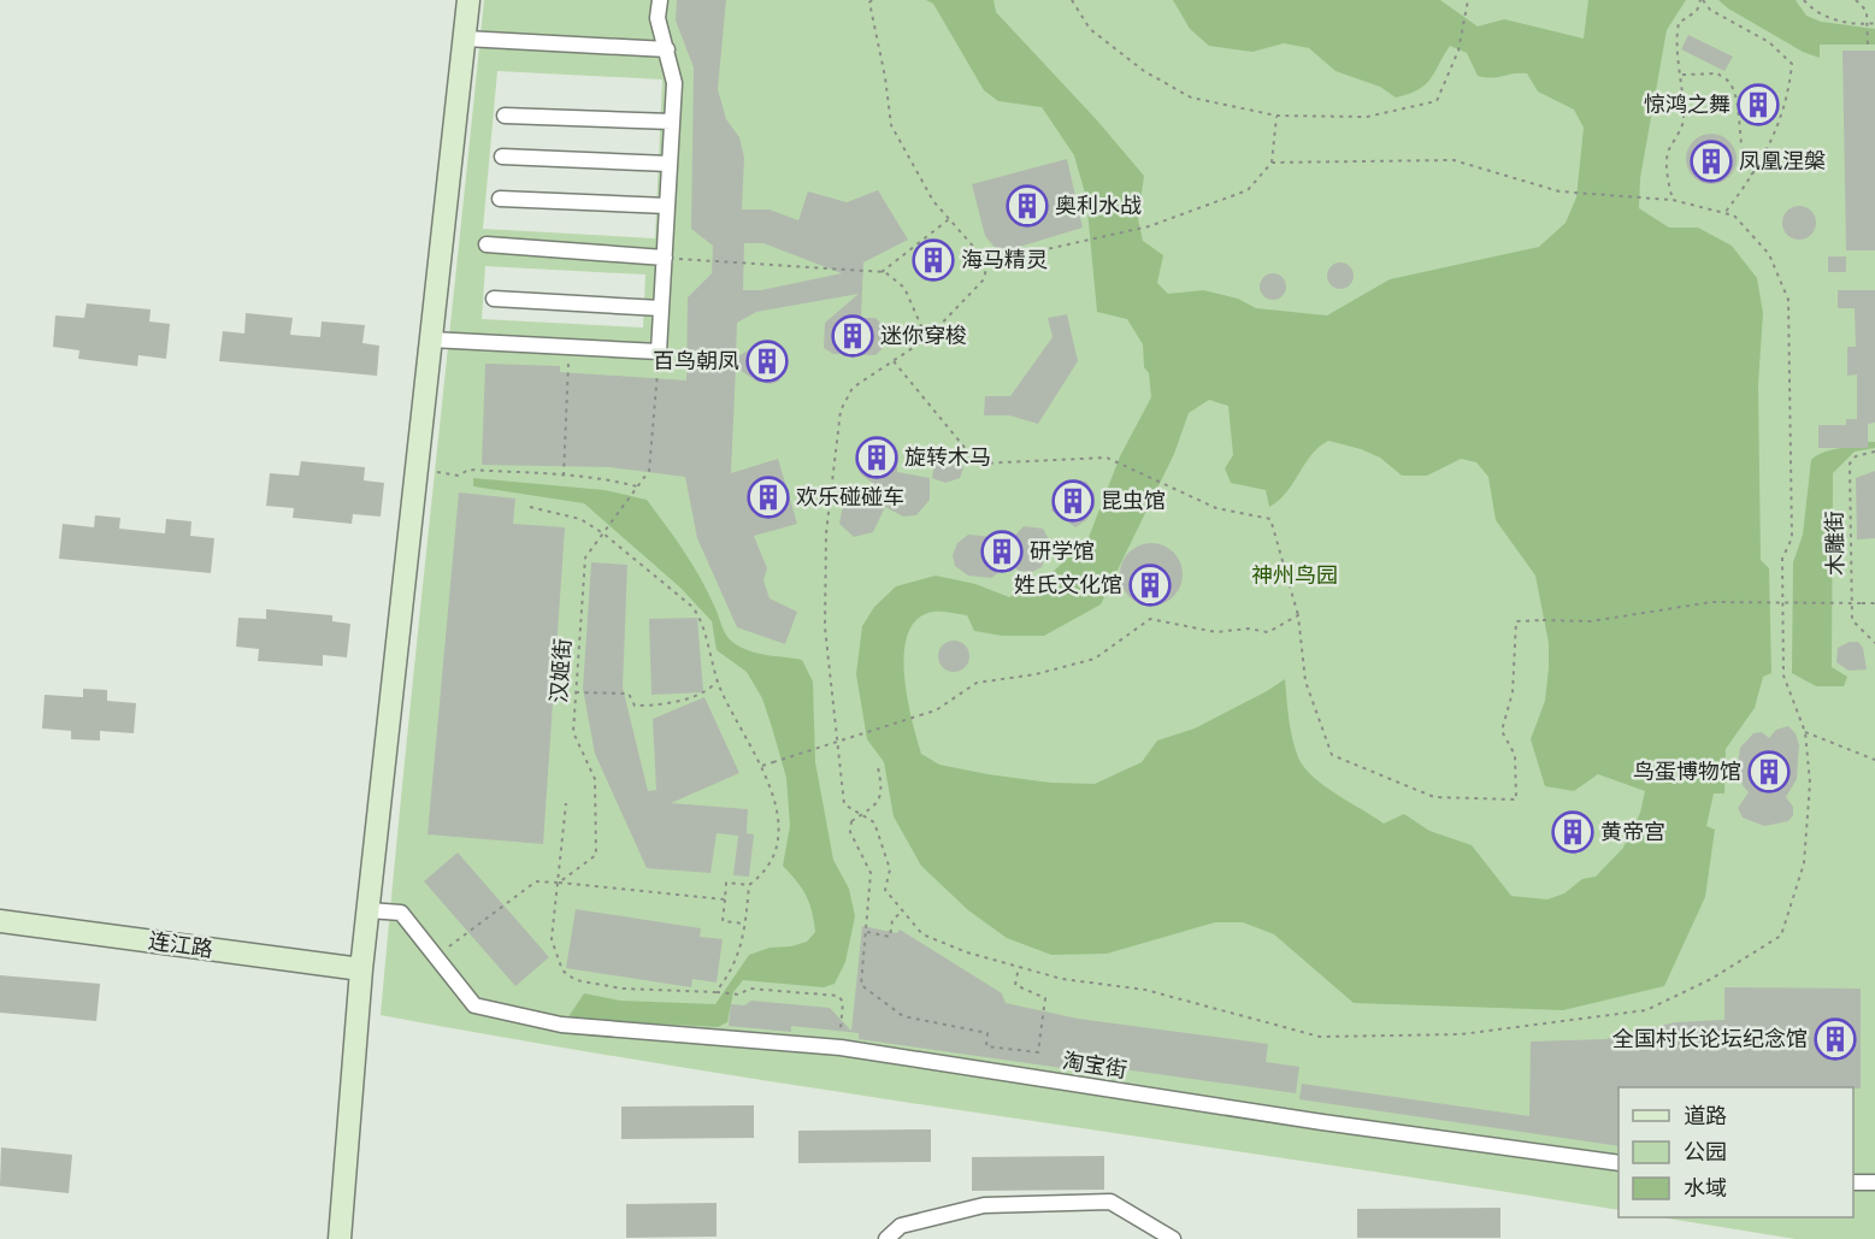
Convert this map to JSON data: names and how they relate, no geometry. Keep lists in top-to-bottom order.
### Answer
{
  "streets": {
    "street": ["连江路", "淘宝街"],
    "path": ["木雕街", "汉姬街"]
  },
  "parks": ["神州鸟园"],
  "places": {
    "building": [
      "惊鸿之舞",
      "凤凰涅槃",
      "奥利水战",
      "海马精灵",
      "迷你穿梭",
      "百鸟朝凤",
      "旋转木马",
      "欢乐碰碰车",
      "昆虫馆",
      "研学馆",
      "姓氏文化馆",
      "鸟蛋博物馆",
      "黄帝宫",
      "全国村长论坛纪念馆"
    ]
  },
  "legend": ["道路", "公园", "水域"]
}
